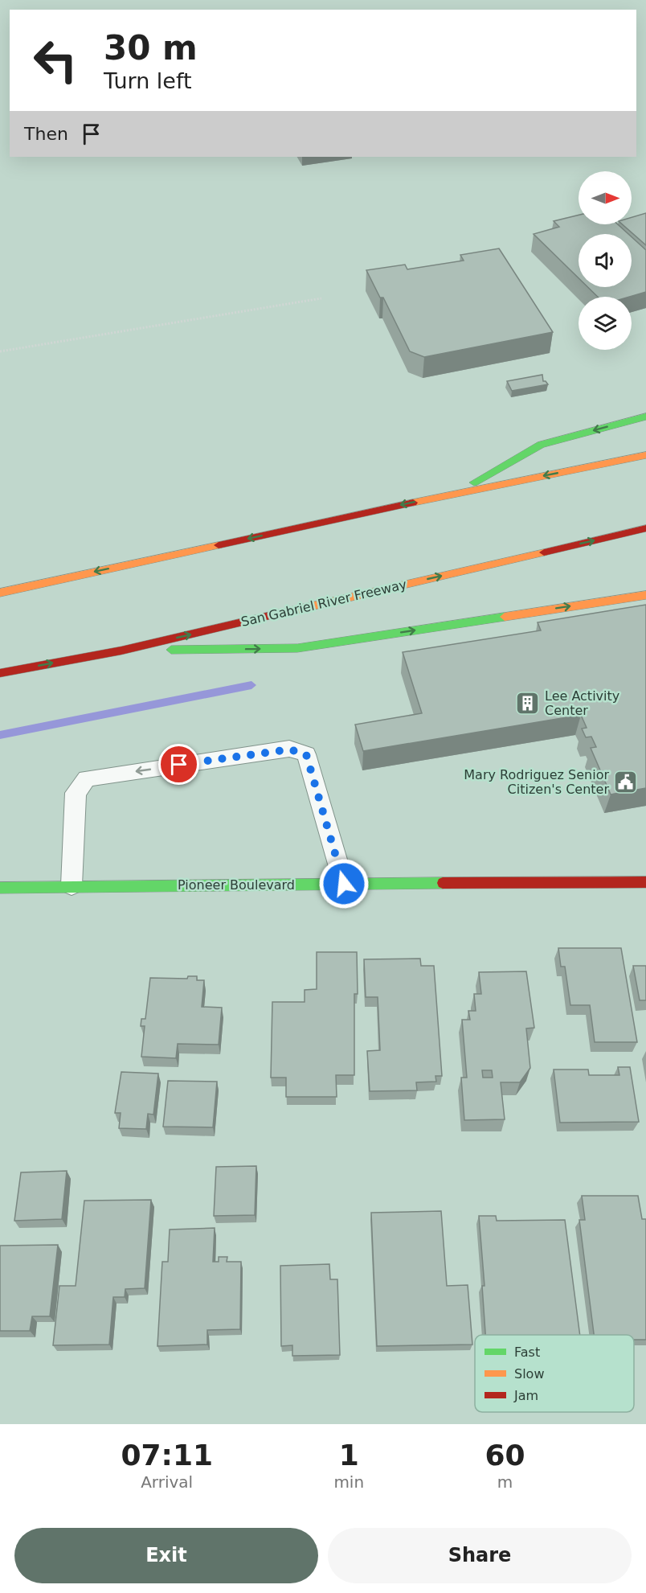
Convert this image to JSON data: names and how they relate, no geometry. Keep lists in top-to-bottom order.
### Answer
{
  "streets": {
    "main road": ["San Gabriel River Freeway", "Pioneer Boulevard"]
  },
  "places": {
    "building": ["Lee Activity Center"],
    "public building": ["Mary Rodriguez Senior Citizen's Center"]
  },
  "legend": ["Fast", "Slow", "Jam"],
  "north": "right",
  "page": {
    "turn": ["30 m", "Turn left"],
    "then": "Then",
    "eta": [
      "07:11",
      "Arrival",
      "1",
      "min",
      "60",
      "m"
    ],
    "buttons": ["Exit", "Share"]
  }
}
